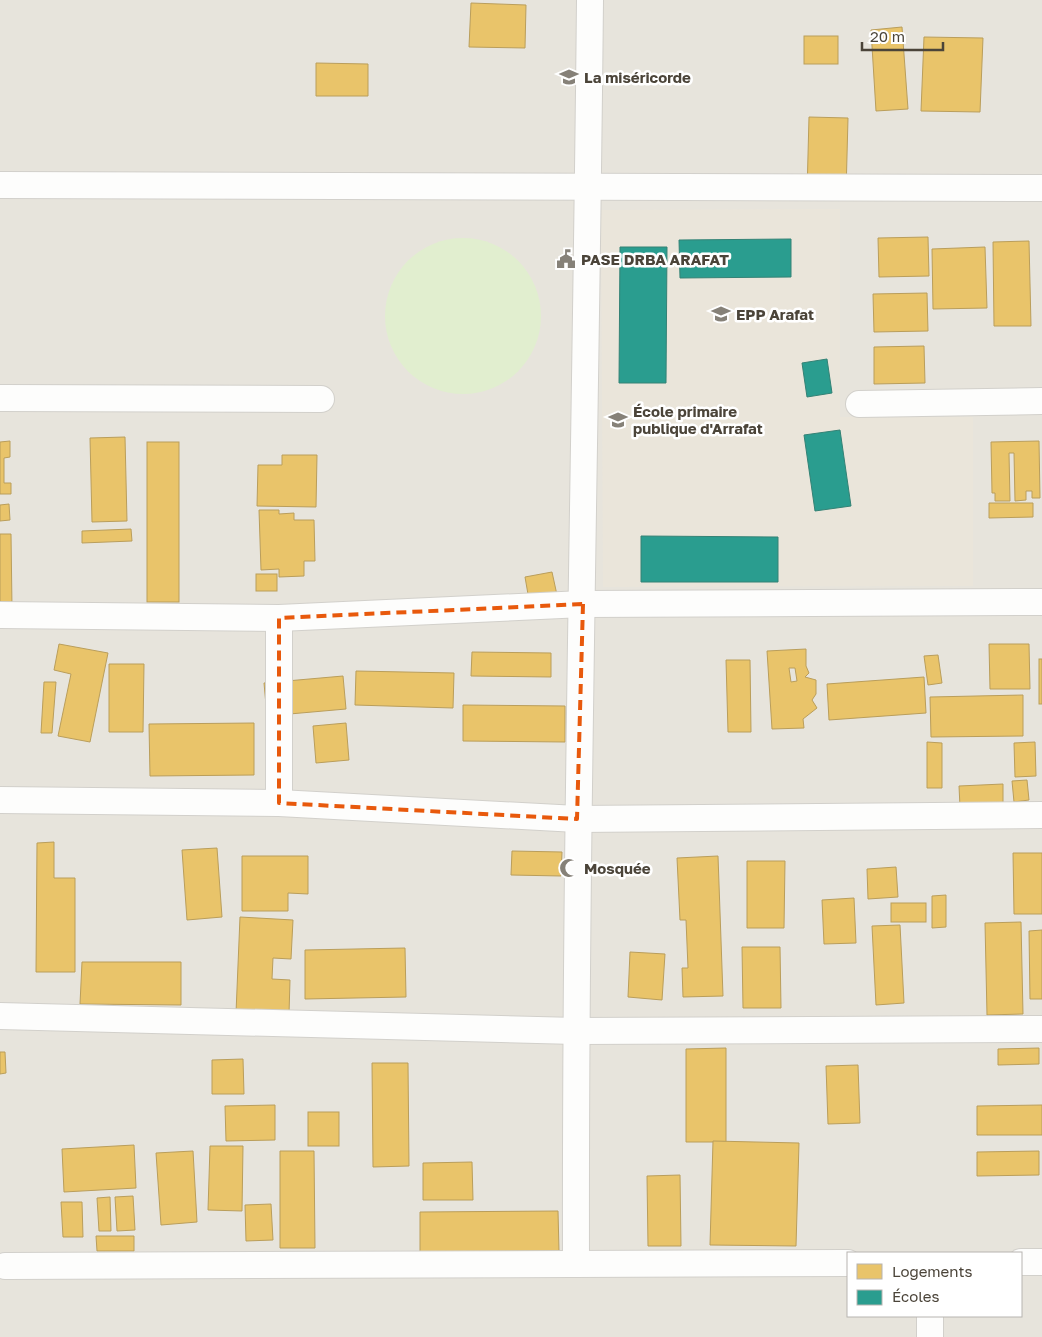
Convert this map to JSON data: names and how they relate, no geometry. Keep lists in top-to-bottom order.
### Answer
{
  "places": {
    "school or university": ["La miséricorde", "EPP Arafat", "École primaire publique d'Arrafat"],
    "public building": ["PASE DRBA ARAFAT"],
    "mosque": ["Mosquée"]
  },
  "legend": ["Logements", "Écoles"],
  "scale_bar": "20 m"
}
